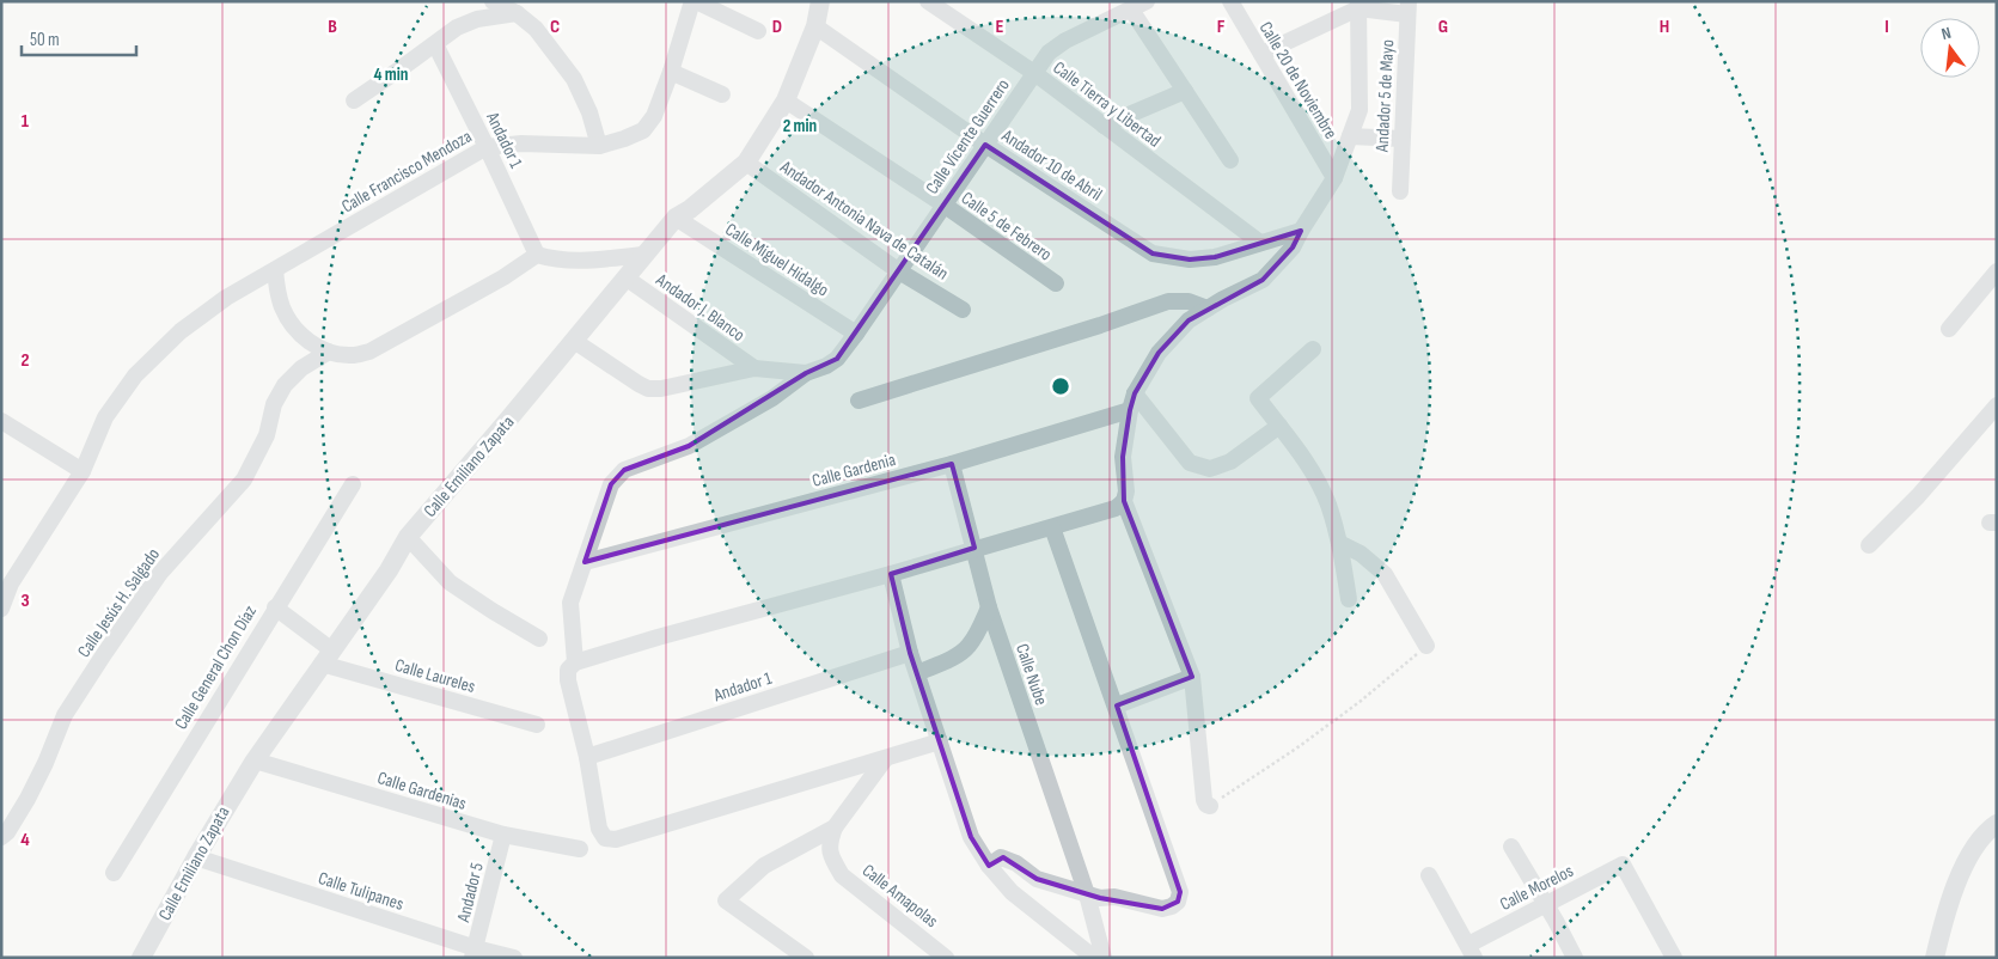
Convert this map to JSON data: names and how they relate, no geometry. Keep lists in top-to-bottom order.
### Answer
{
  "streets": {
    "street": [
      "Calle 20 de Noviembre",
      "Andador 5 de Mayo",
      "Calle Tierra y Libertad",
      "Calle Vicente Guerrero",
      "Andador 1",
      "Andador 10 de Abril",
      "Calle Francisco Mendoza",
      "Andador Antonia Nava de Catalán",
      "Calle 5 de Febrero",
      "Calle Miguel Hidalgo",
      "Andador J. Blanco",
      "Calle Emiliano Zapata",
      "Calle Gardenia",
      "Calle Jesús H. Salgado",
      "Calle General Chon Díaz",
      "Calle Nube",
      "Calle Laureles",
      "Calle Gardenias",
      "Calle Morelos",
      "Calle Tulipanes",
      "Andador 5",
      "Calle Amapolas"
    ]
  },
  "crossings": [
    ["Calle Tierra y Libertad", "Calle Vicente Guerrero"],
    ["Calle Tierra y Libertad", "Andador 10 de Abril"],
    ["Calle Vicente Guerrero", "Andador 1"],
    ["Calle Vicente Guerrero", "Andador 10 de Abril"],
    ["Calle Vicente Guerrero", "Andador Antonia Nava de Catalán"],
    ["Calle Vicente Guerrero", "Calle 5 de Febrero"],
    ["Calle Vicente Guerrero", "Calle Miguel Hidalgo"],
    ["Calle Vicente Guerrero", "Calle Gardenia"],
    ["Andador 1", "Calle Francisco Mendoza"],
    ["Andador 10 de Abril", "Calle Emiliano Zapata"],
    ["Andador Antonia Nava de Catalán", "Calle Emiliano Zapata"],
    ["Calle 5 de Febrero", "Calle Emiliano Zapata"],
    ["Calle Miguel Hidalgo", "Calle Emiliano Zapata"],
    ["Andador J. Blanco", "Calle Emiliano Zapata"],
    ["Calle Emiliano Zapata", "Calle Laureles"],
    ["Calle Emiliano Zapata", "Calle Gardenias"],
    ["Calle Emiliano Zapata", "Calle Tulipanes"],
    ["Calle Gardenia", "Calle Nube"],
    ["Calle Gardenias", "Andador 5"],
    ["Calle Tulipanes", "Andador 5"]
  ],
  "scale_bar": "50 m",
  "north": "top",
  "grid": {
    "columns": [
      "B",
      "C",
      "D",
      "E",
      "F",
      "G",
      "H",
      "I"
    ],
    "rows": [
      "1",
      "2",
      "3",
      "4"
    ]
  },
  "rings": ["4 min", "2 min"]
}
